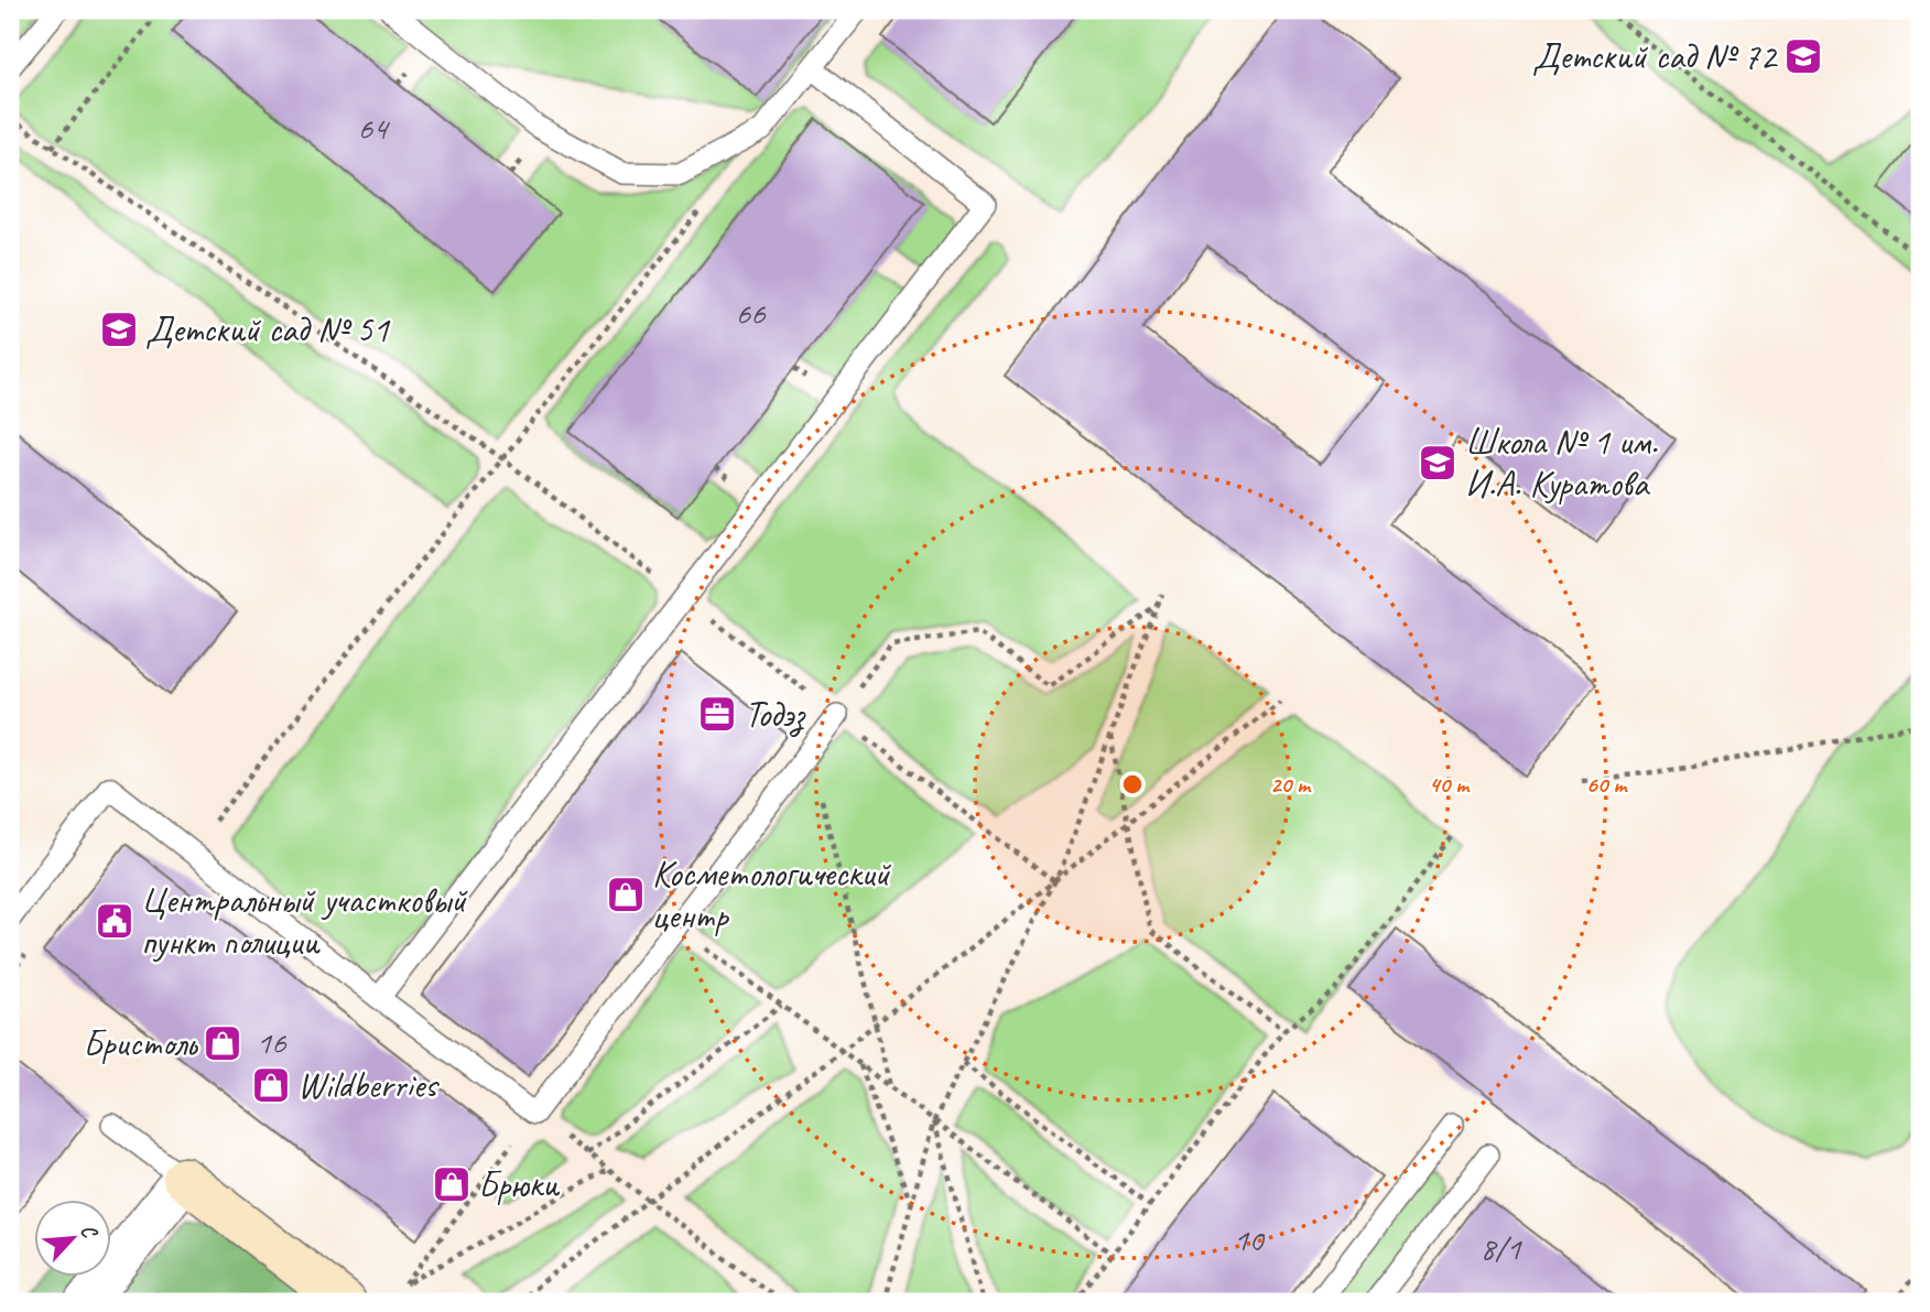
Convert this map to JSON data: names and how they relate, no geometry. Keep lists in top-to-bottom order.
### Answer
{
  "places": {
    "school or university": ["Детский сад № 72", "Детский сад № 51", "Школа № 1 им. И.А. Куратова"],
    "office": ["Тодэз"],
    "shop": [
      "Косметологический центр",
      "Бристоль",
      "Wildberries",
      "Брюки"
    ],
    "public building": ["Центральный участковый пункт полиции"]
  },
  "house_numbers": [
    "64",
    "66",
    "16",
    "10",
    "8/1"
  ],
  "north": "top right",
  "rings": ["20 m", "40 m", "60 m"]
}
